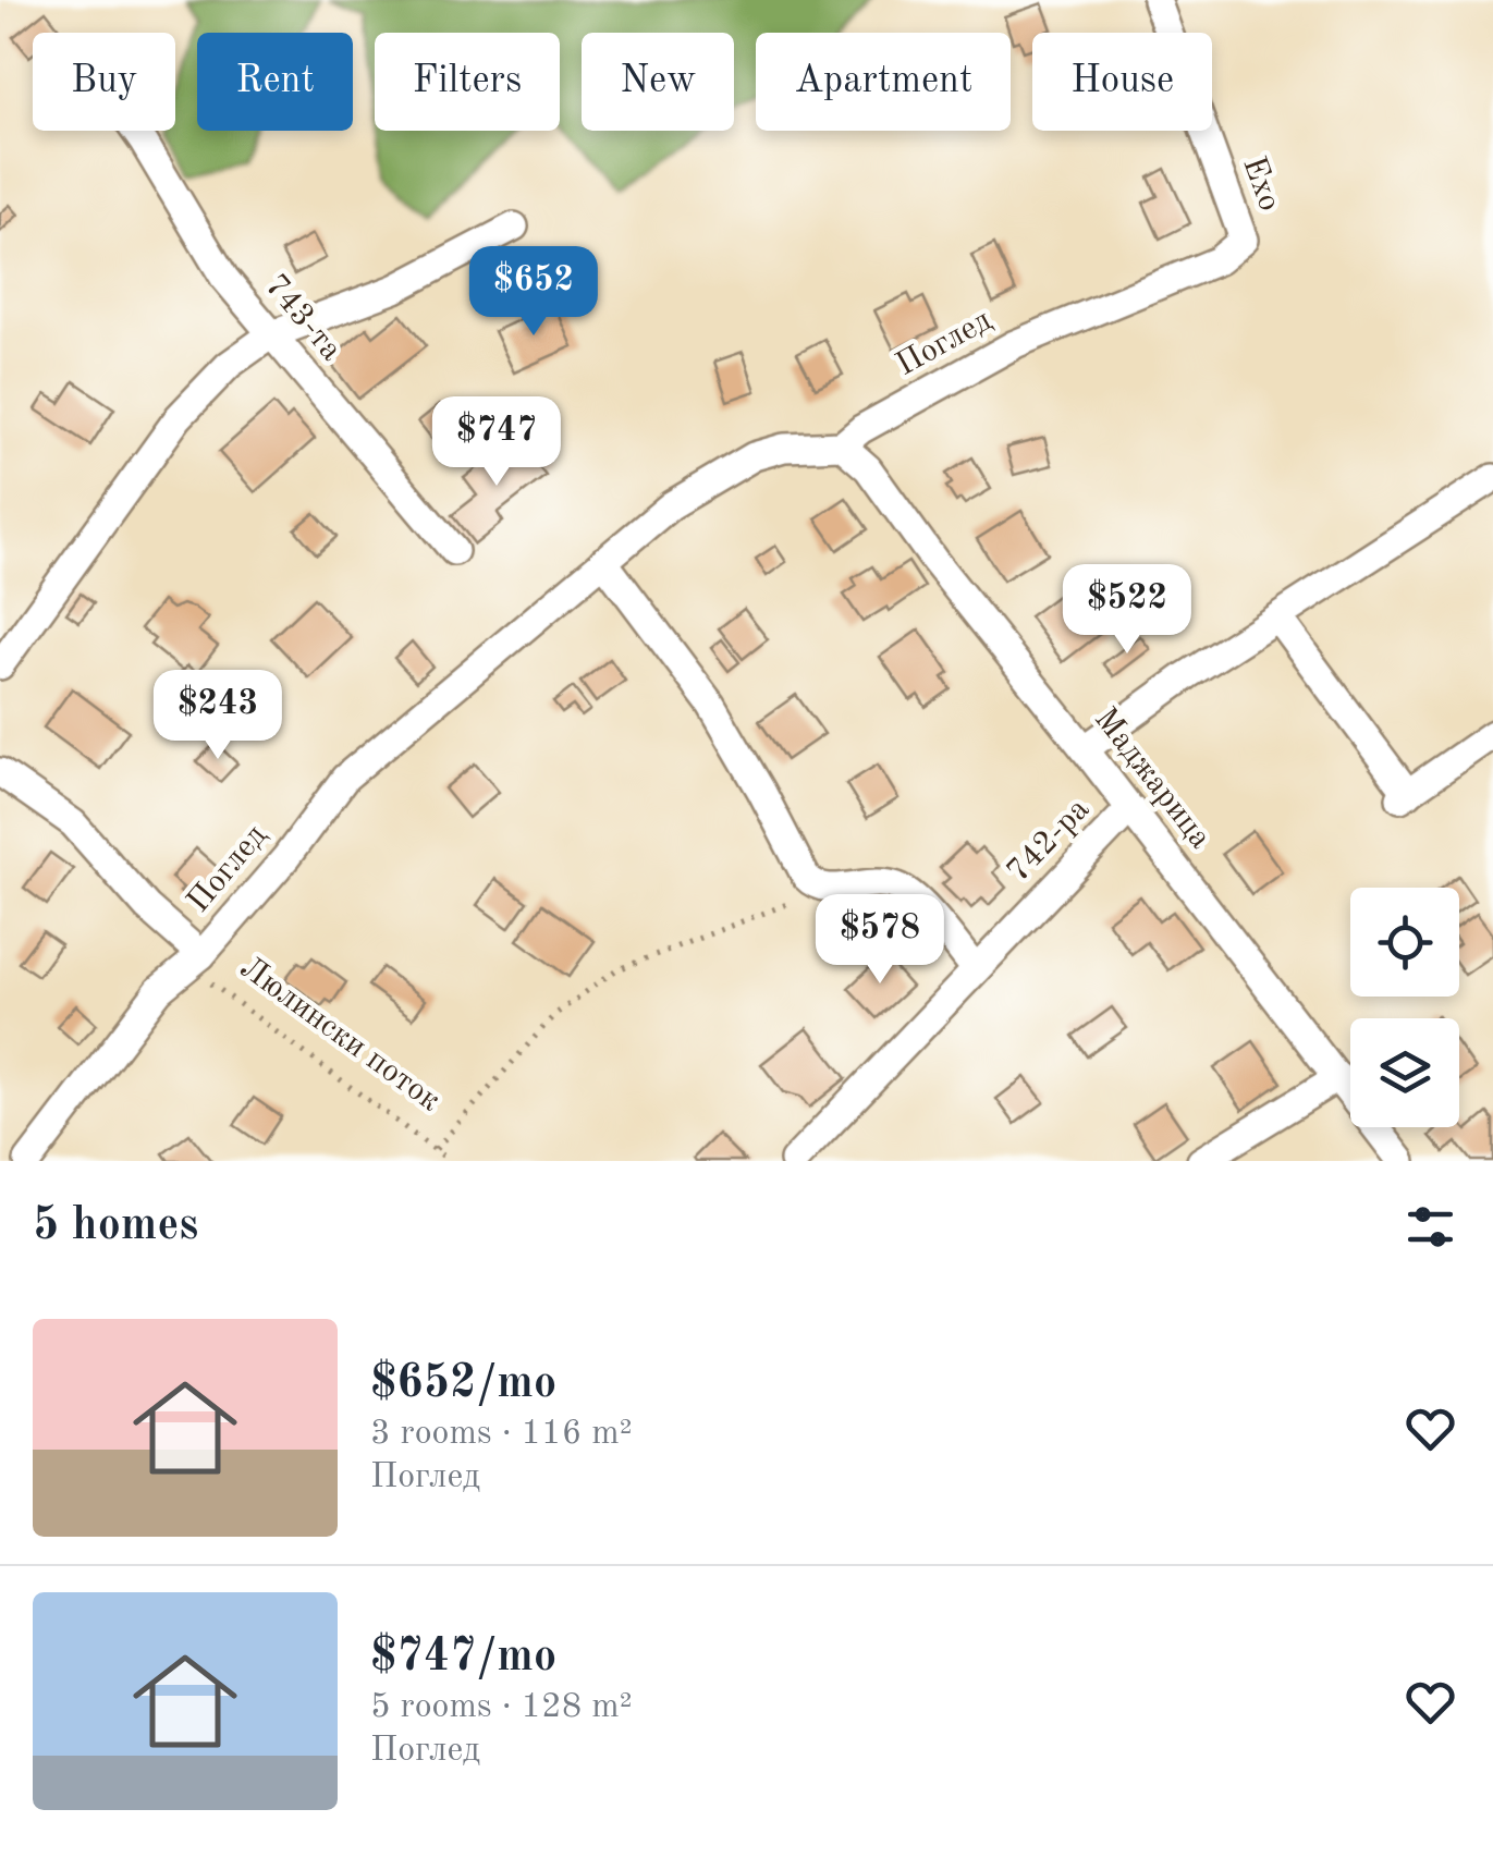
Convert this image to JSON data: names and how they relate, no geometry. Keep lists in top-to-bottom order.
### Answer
{
  "streets": {
    "street": [
      "Ехо",
      "743-та",
      "Поглед",
      "Маджарица",
      "742-ра",
      "Люлински поток"
    ]
  },
  "crossings": [
    ["Ехо", "Поглед"],
    ["Поглед", "Маджарица"],
    ["Поглед", "Люлински поток"],
    ["Маджарица", "742-ра"]
  ],
  "page": {
    "chip": [
      "Buy",
      "Rent",
      "Filters",
      "New",
      "Apartment",
      "House"
    ],
    "price": [
      "$652",
      "$747",
      "$522",
      "$243",
      "$578"
    ],
    "heading": "5 homes",
    "list": [
      {
        "name": "$652/mo",
        "note": "3 rooms · 116 m² · Поглед"
      },
      {
        "name": "$747/mo",
        "note": "5 rooms · 128 m² · Поглед"
      }
    ]
  }
}
